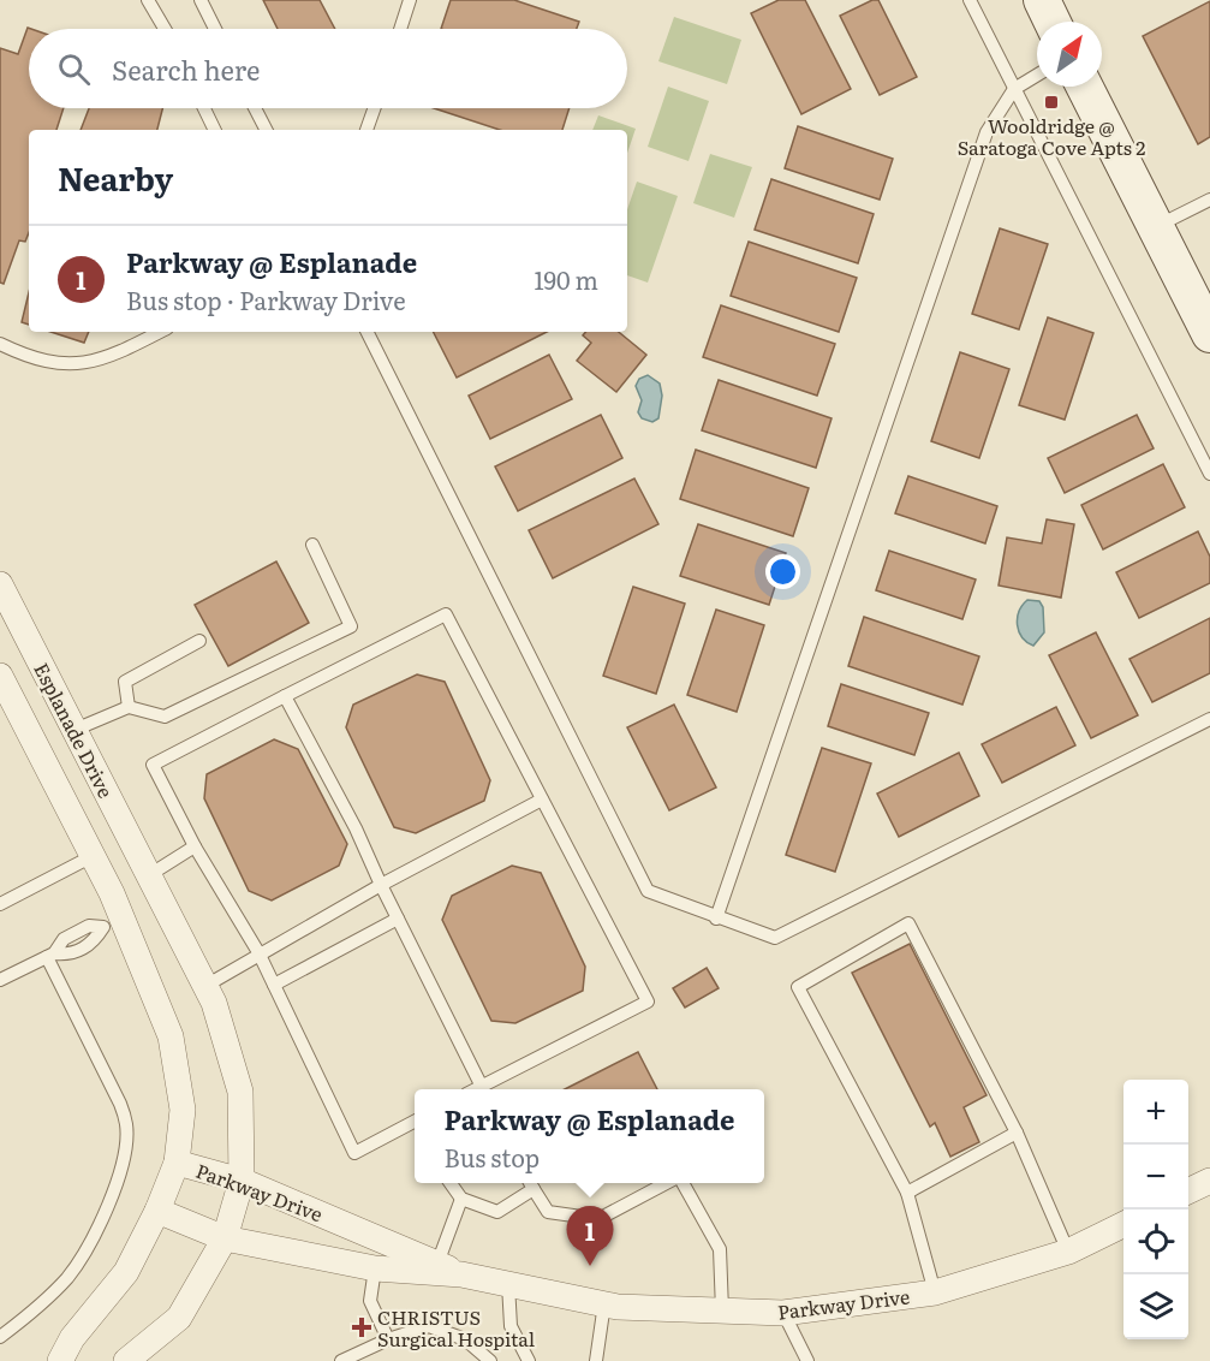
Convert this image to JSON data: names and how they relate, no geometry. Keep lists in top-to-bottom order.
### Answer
{
  "streets": {
    "street": ["Esplanade Drive", "Parkway Drive"]
  },
  "crossings": [
    ["Esplanade Drive", "Parkway Drive"]
  ],
  "places": {
    "transit": ["Wooldridge @ Saratoga Cove Apts 2"],
    "health": ["CHRISTUS Surgical Hospital"]
  },
  "north": "top right",
  "page": {
    "search": "Search here",
    "heading": "Nearby",
    "list": [
      {
        "mark": "1",
        "name": "Parkway @ Esplanade",
        "note": "Bus stop · Parkway Drive",
        "value": "190 m"
      }
    ],
    "map_buttons": ["+", "−"],
    "popup": ["Parkway @ Esplanade", "Bus stop"],
    "pins": "1"
  }
}
